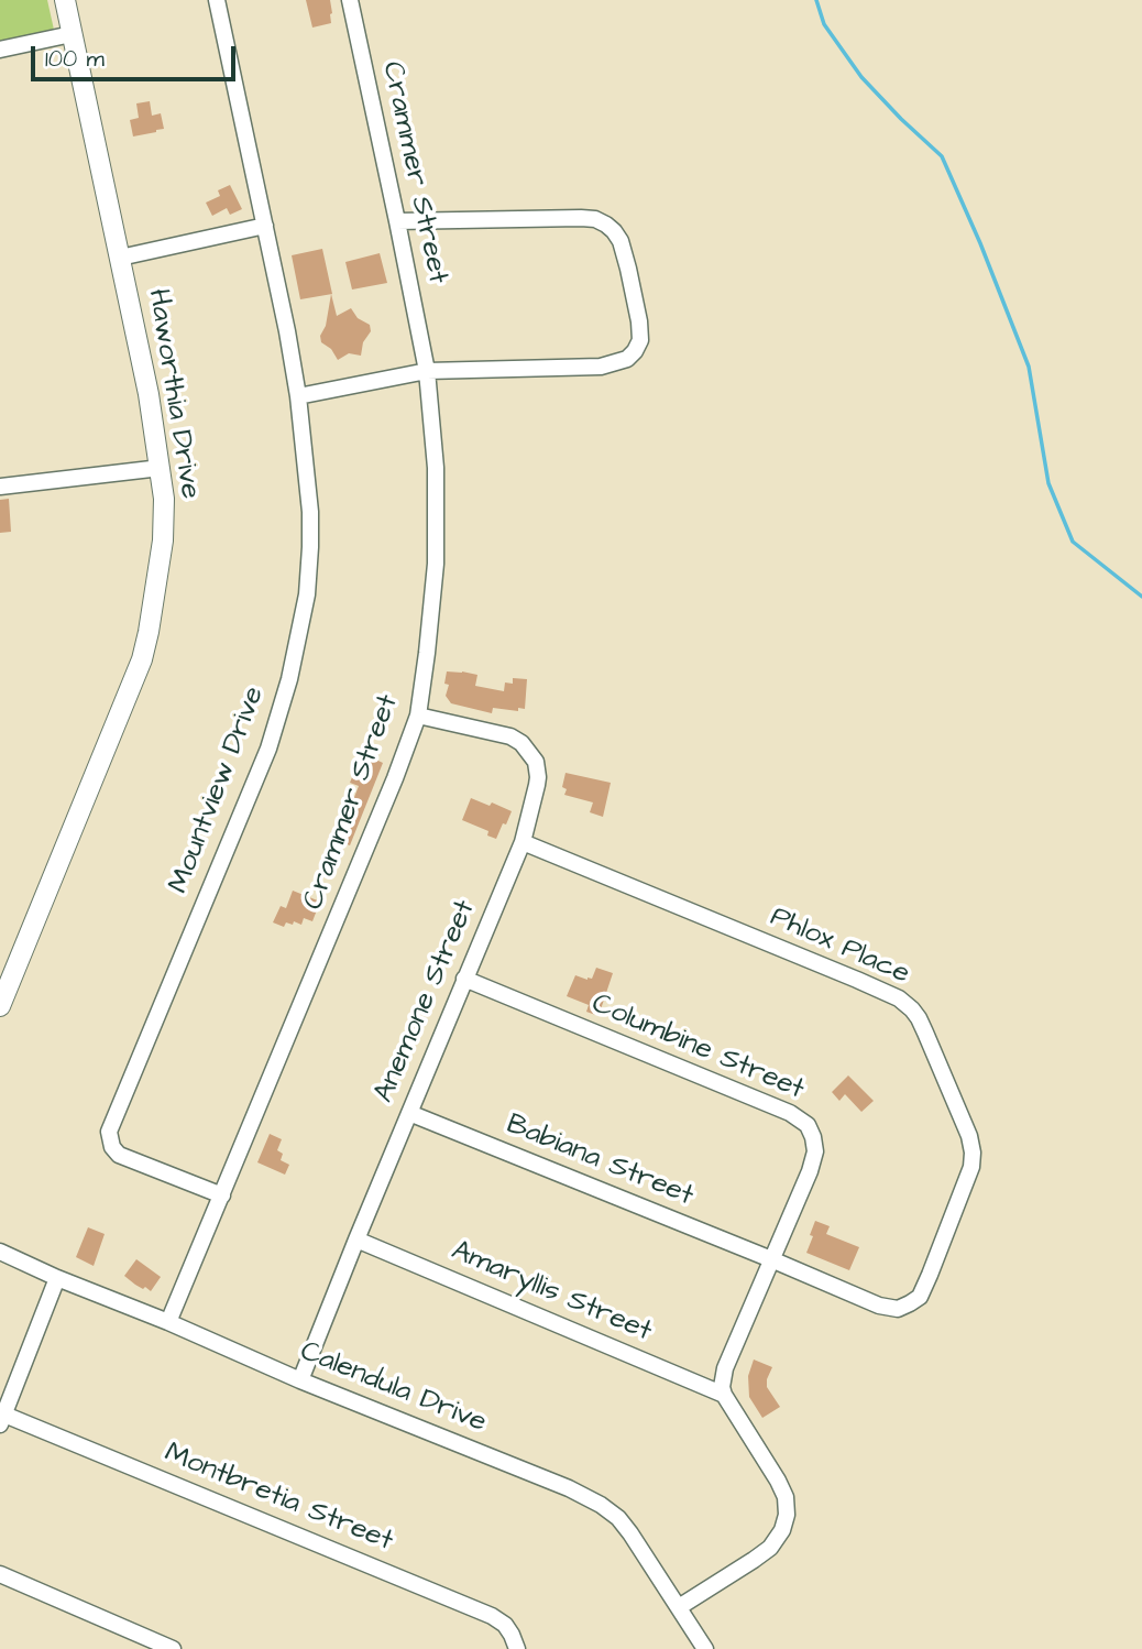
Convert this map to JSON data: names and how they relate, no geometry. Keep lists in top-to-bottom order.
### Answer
{
  "streets": {
    "street": [
      "Crammer Street",
      "Haworthia Drive",
      "Mountview Drive",
      "Phlox Place",
      "Anemone Street",
      "Columbine Street",
      "Babiana Street",
      "Amaryllis Street",
      "Calendula Drive",
      "Montbretia Street"
    ]
  },
  "crossings": [
    ["Crammer Street", "Mountview Drive"],
    ["Crammer Street", "Anemone Street"],
    ["Crammer Street", "Calendula Drive"],
    ["Phlox Place", "Anemone Street"],
    ["Phlox Place", "Columbine Street"],
    ["Phlox Place", "Babiana Street"],
    ["Anemone Street", "Columbine Street"],
    ["Anemone Street", "Babiana Street"],
    ["Anemone Street", "Amaryllis Street"],
    ["Anemone Street", "Calendula Drive"],
    ["Columbine Street", "Babiana Street"],
    ["Columbine Street", "Amaryllis Street"]
  ],
  "scale_bar": "100 m"
}
